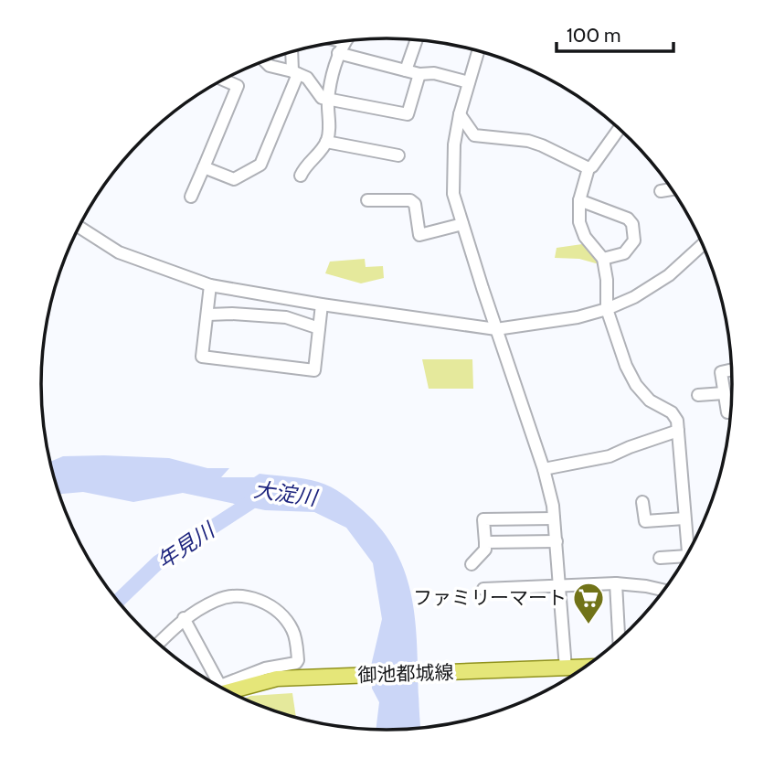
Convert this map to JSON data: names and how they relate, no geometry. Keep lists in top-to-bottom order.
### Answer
{
  "streets": {
    "main road": ["御池都城線"]
  },
  "water": ["大淀川", "年見川"],
  "places": {
    "supermarket": ["ファミリーマート"]
  },
  "scale_bar": "100 m"
}
